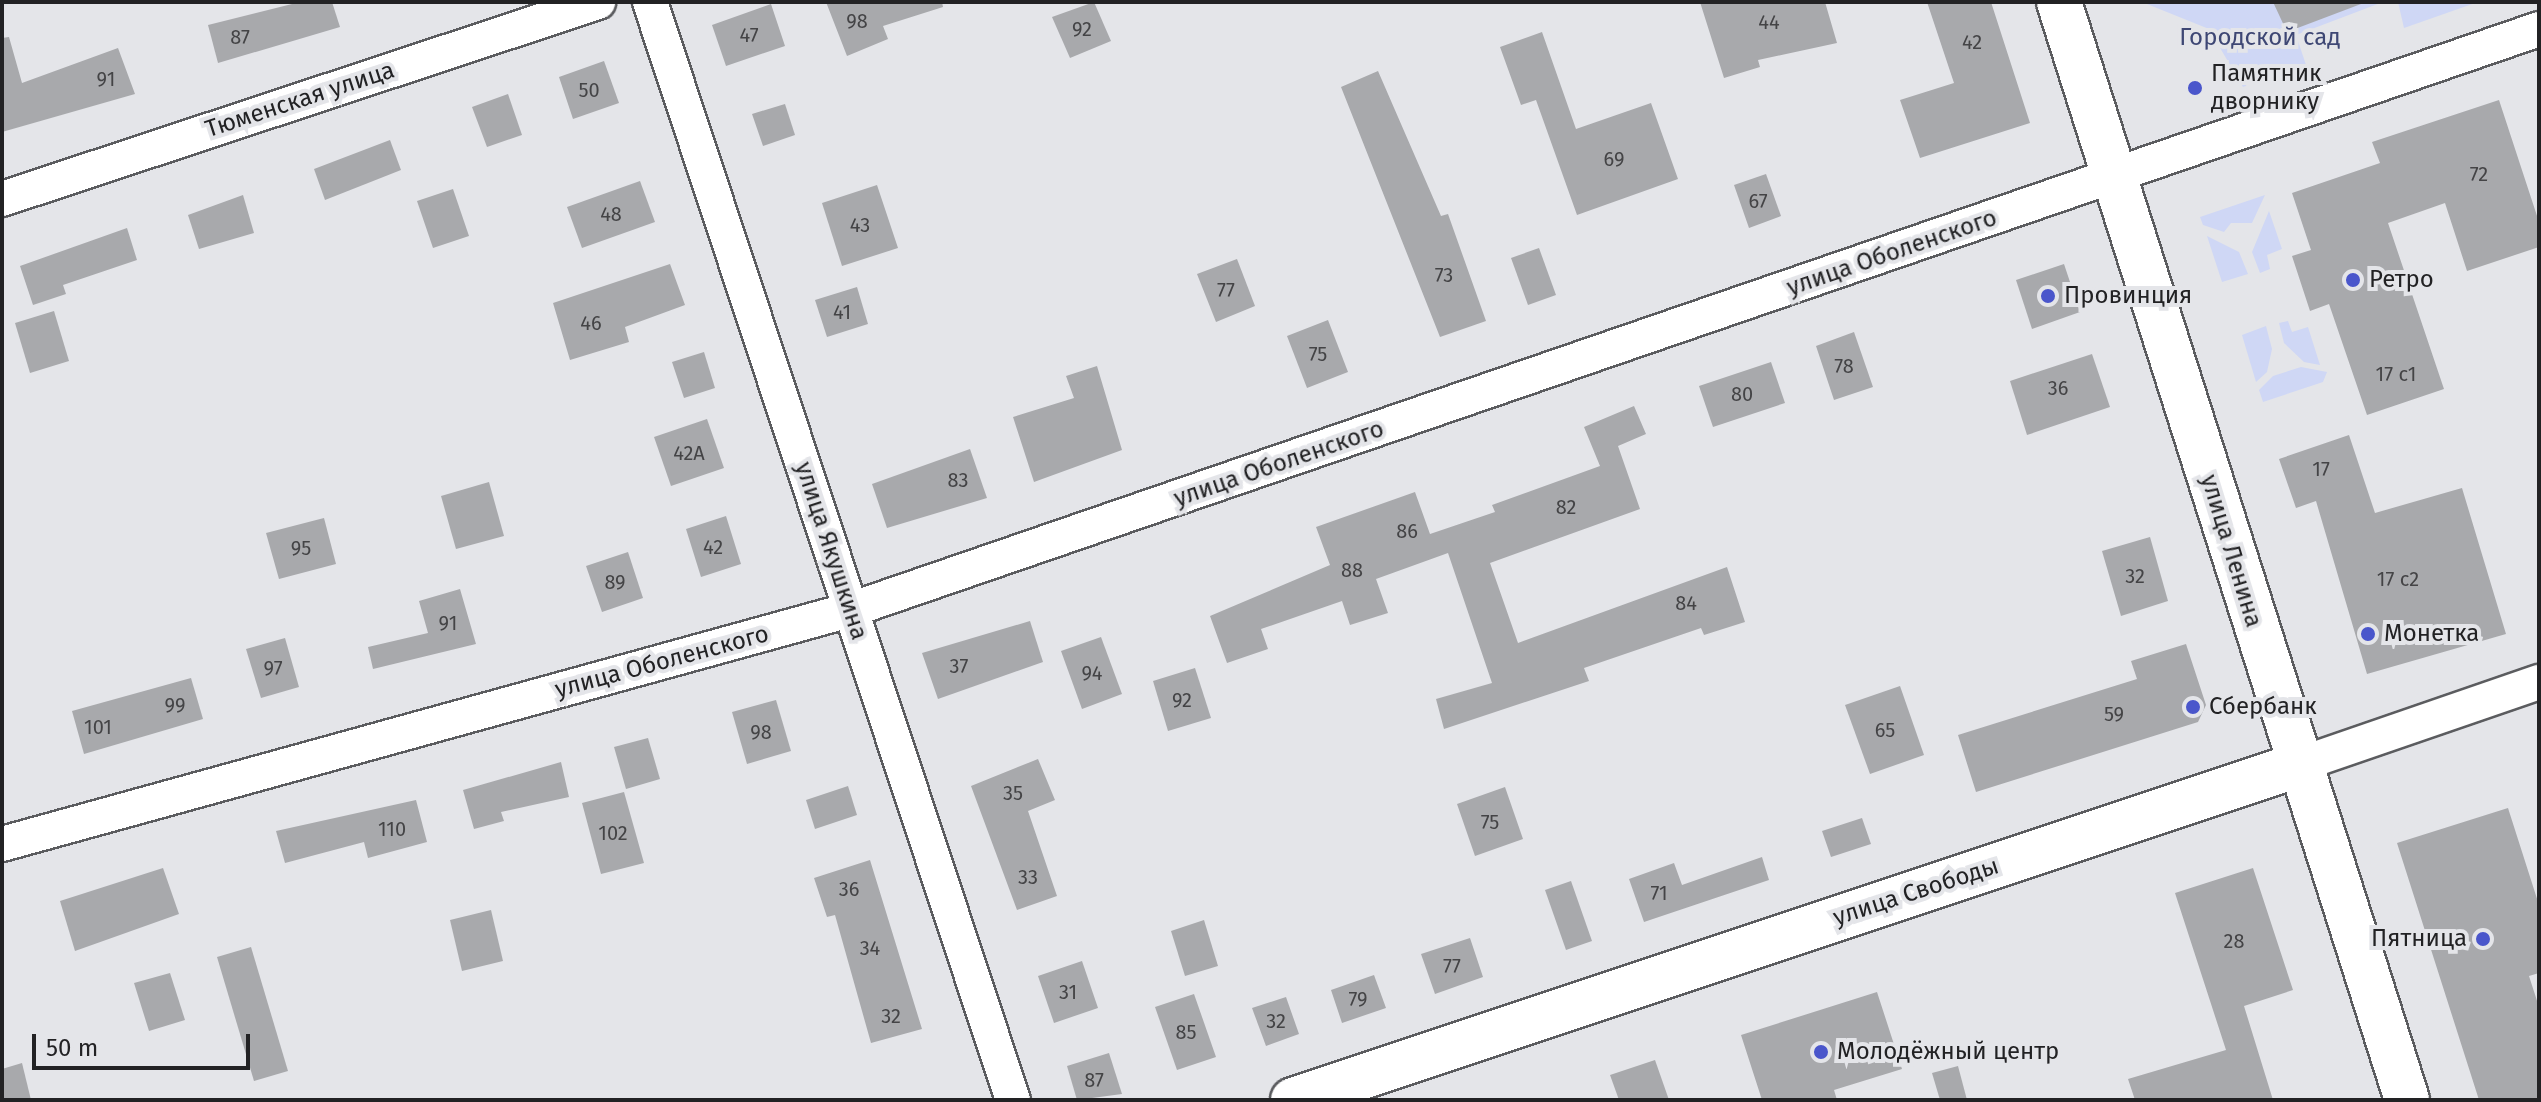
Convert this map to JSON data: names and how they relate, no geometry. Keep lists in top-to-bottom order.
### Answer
{
  "streets": {
    "main road": ["улица Ленина", "улица Свободы"],
    "street": ["Тюменская улица", "улица Оболенского", "улица Якушкина"]
  },
  "crossings": [
    ["улица Оболенского", "улица Якушкина"],
    ["улица Оболенского", "улица Ленина"],
    ["улица Ленина", "улица Свободы"]
  ],
  "parks": ["Городской сад"],
  "places": [
    "Памятник дворнику",
    "Ретро",
    "Провинция",
    "Монетка",
    "Сбербанк",
    "Пятница",
    "Молодёжный центр"
  ],
  "house_numbers": [
    "98",
    "44",
    "92",
    "47",
    "87",
    "42",
    "91",
    "50",
    "69",
    "72",
    "67",
    "48",
    "43",
    "73",
    "77",
    "41",
    "46",
    "75",
    "78",
    "17 с1",
    "36",
    "80",
    "42А",
    "17",
    "83",
    "82",
    "86",
    "42",
    "95",
    "88",
    "32",
    "17 с2",
    "89",
    "84",
    "91",
    "37",
    "97",
    "94",
    "92",
    "99",
    "59",
    "101",
    "65",
    "98",
    "35",
    "75",
    "110",
    "102",
    "33",
    "36",
    "71",
    "28",
    "34",
    "77",
    "31",
    "79",
    "32",
    "32",
    "85",
    "87"
  ],
  "scale_bar": "50 m"
}
